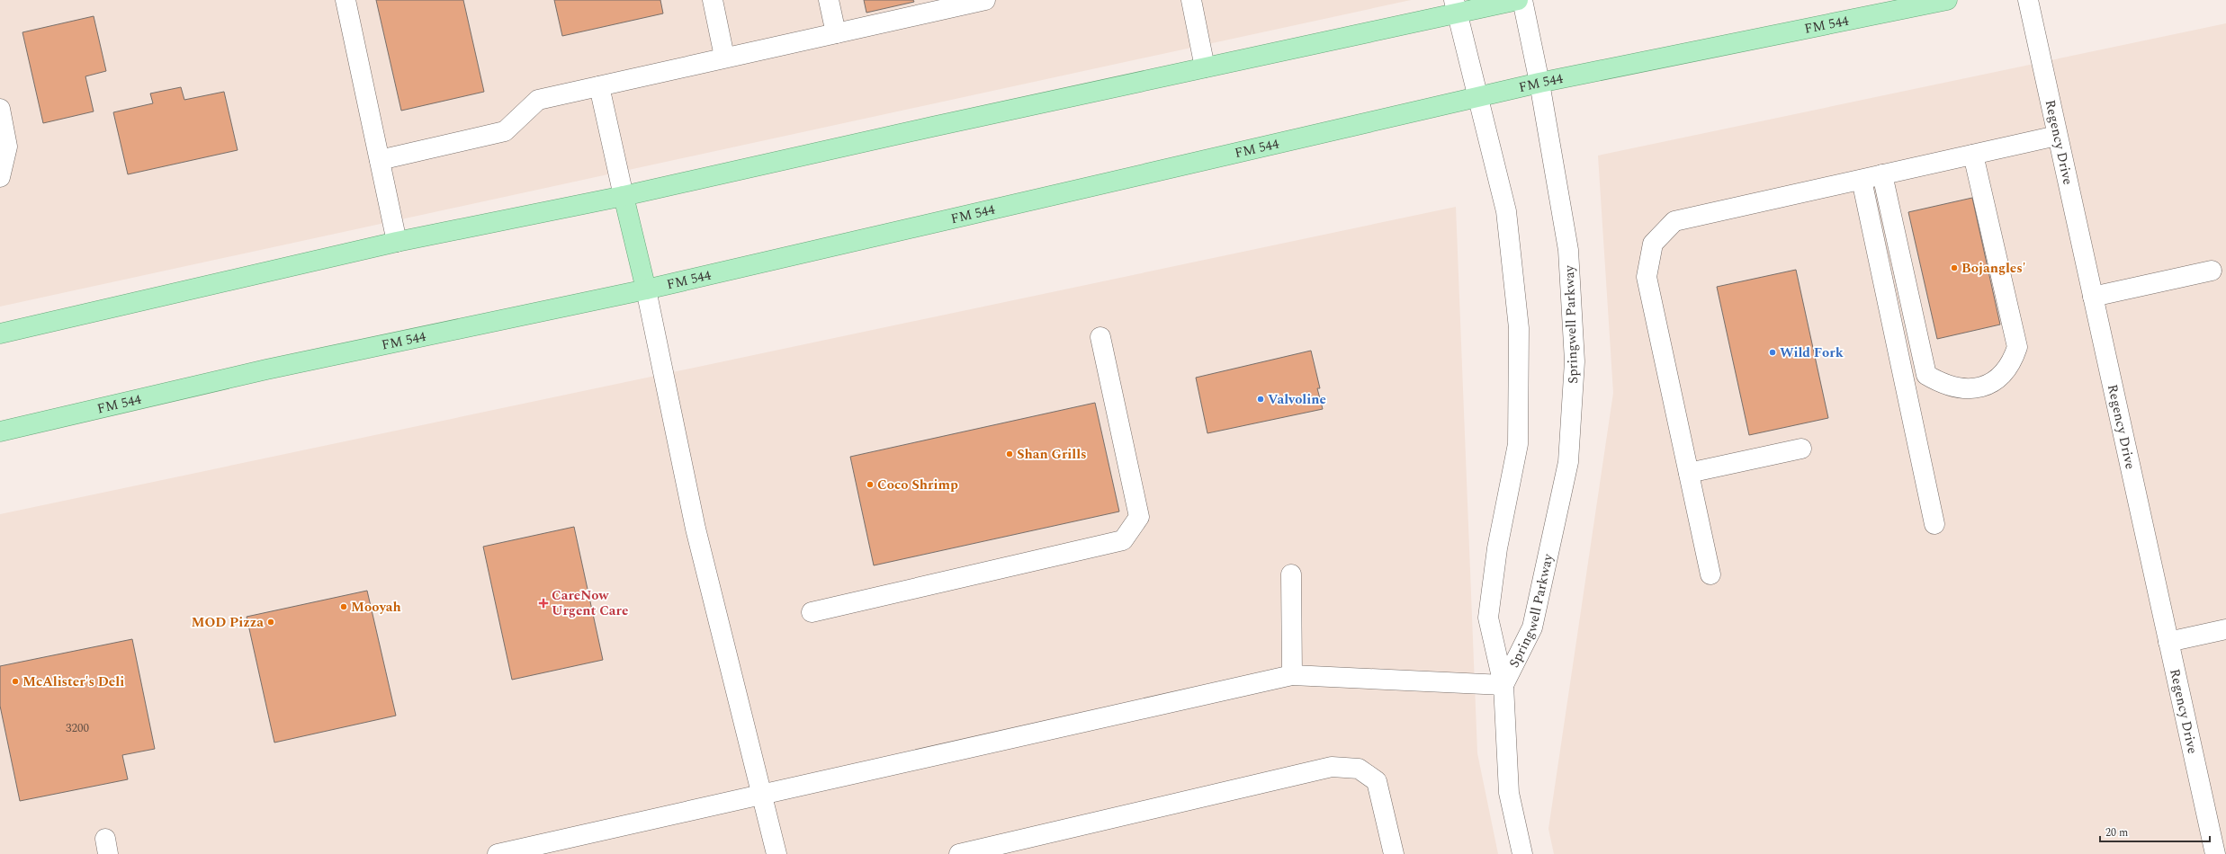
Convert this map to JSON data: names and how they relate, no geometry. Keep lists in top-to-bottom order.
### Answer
{
  "streets": {
    "main road": ["FM 544"],
    "street": ["Regency Drive", "Springwell Parkway"]
  },
  "crossings": [
    ["FM 544", "Springwell Parkway"]
  ],
  "places": {
    "other": [
      "Bojangles'",
      "Wild Fork",
      "Valvoline",
      "Shan Grills",
      "Coco Shrimp",
      "Mooyah",
      "MOD Pizza",
      "McAlister's Deli"
    ],
    "health": ["CareNow Urgent Care"]
  },
  "house_numbers": ["3200"],
  "scale_bar": "20 m"
}
